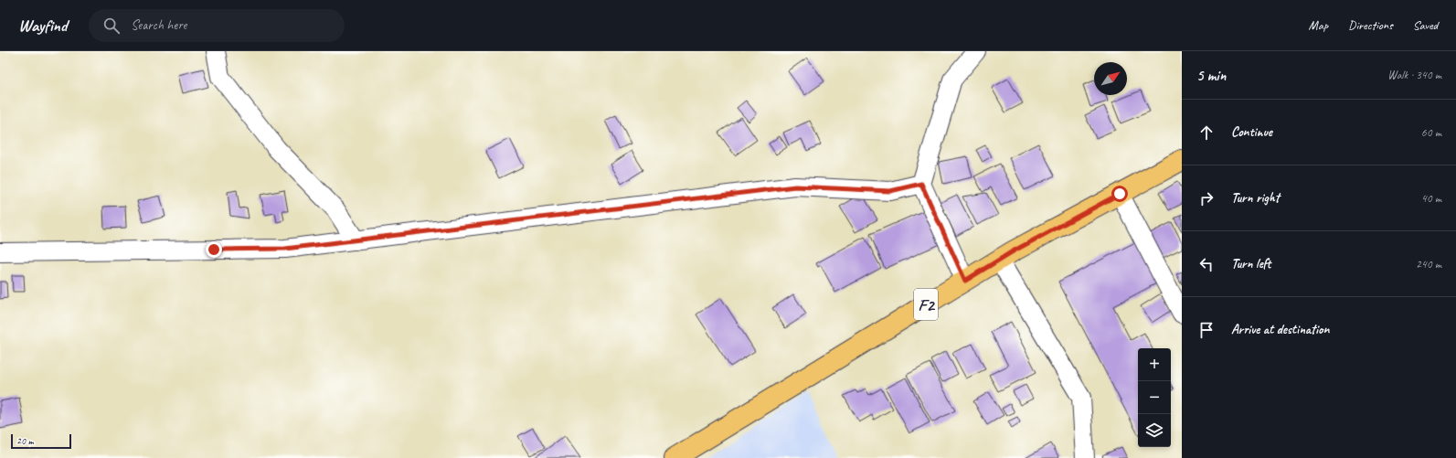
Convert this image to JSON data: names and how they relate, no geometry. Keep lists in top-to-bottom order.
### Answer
{
  "streets": {
    "main road": ["F2"]
  },
  "scale_bar": "20 m",
  "north": "top right",
  "page": {
    "header": "Wayfind",
    "search": "Search here",
    "nav": ["Map", "Directions", "Saved"],
    "heading": ["5 min", "Walk · 340 m"],
    "list": [
      ["Continue", "60 m"],
      ["Turn right", "40 m"],
      ["Turn left", "240 m"],
      "Arrive at destination"
    ],
    "map_buttons": ["+", "−"],
    "scale": "20 m"
  }
}
